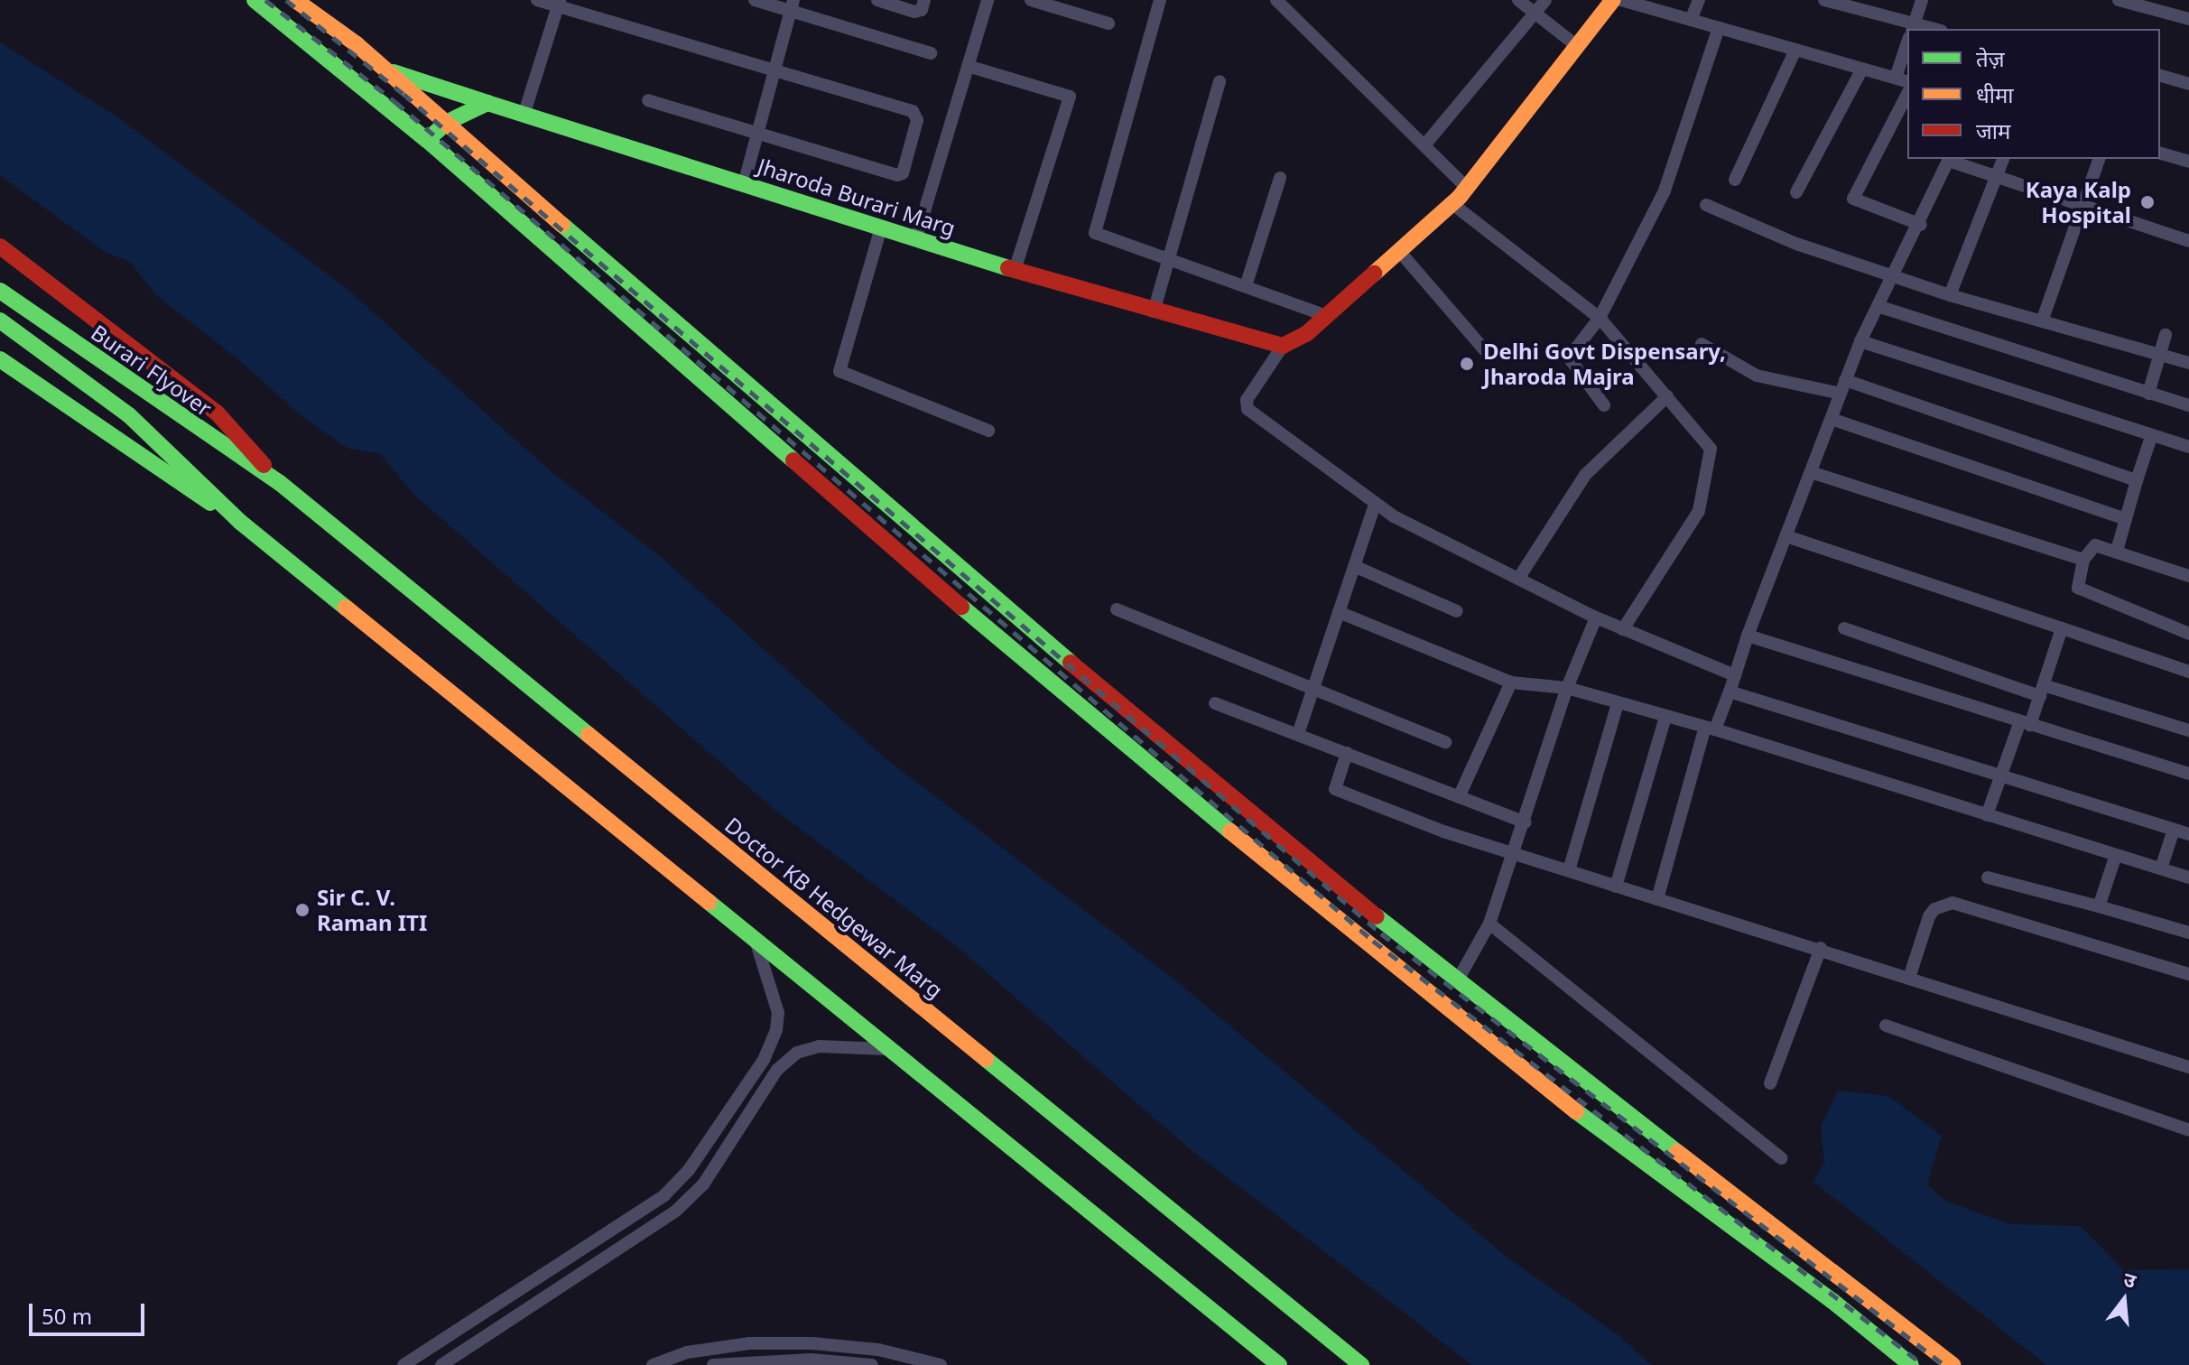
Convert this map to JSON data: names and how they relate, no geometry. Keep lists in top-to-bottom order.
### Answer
{
  "streets": {
    "main road": ["Jharoda Burari Marg", "Burari Flyover", "Doctor KB Hedgewar Marg"]
  },
  "crossings": [
    ["Burari Flyover", "Doctor KB Hedgewar Marg"]
  ],
  "places": ["Kaya Kalp Hospital", "Delhi Govt Dispensary, Jharoda Majra", "Sir C. V. Raman ITI"],
  "legend": ["तेज़", "धीमा", "जाम"],
  "scale_bar": "50 m",
  "north": "top"
}
